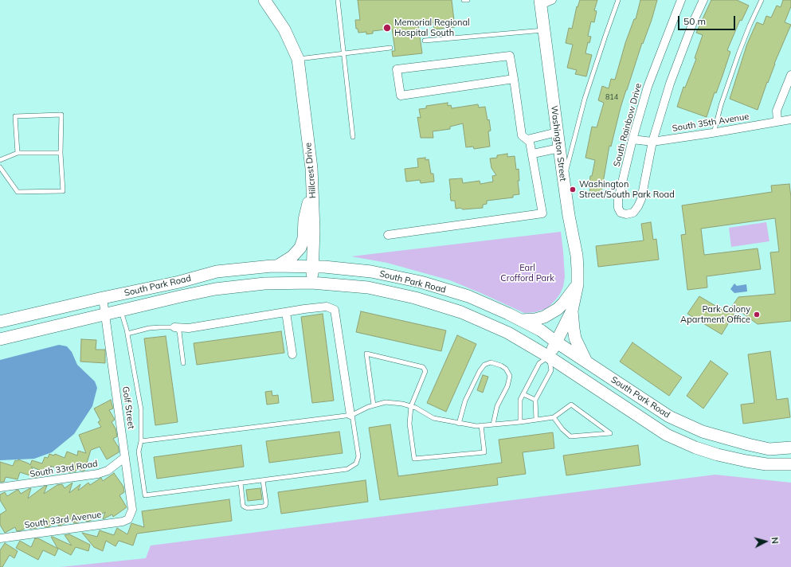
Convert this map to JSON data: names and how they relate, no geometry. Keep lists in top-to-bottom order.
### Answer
{
  "streets": {
    "street": [
      "South 35th Avenue",
      "South Rainbow Drive",
      "Washington Street",
      "Hillcrest Drive",
      "South Park Road",
      "Golf Street",
      "South 33rd Road",
      "South 33rd Avenue"
    ]
  },
  "crossings": [
    ["South 35th Avenue", "South Rainbow Drive"],
    ["Washington Street", "South Park Road"],
    ["Hillcrest Drive", "South Park Road"],
    ["South Park Road", "Golf Street"],
    ["Golf Street", "South 33rd Road"],
    ["Golf Street", "South 33rd Avenue"]
  ],
  "parks": ["Earl Crofford Park"],
  "places": ["Memorial Regional Hospital South", "Washington Street/South Park Road", "Park Colony Apartment Office"],
  "house_numbers": ["814"],
  "scale_bar": "50 m",
  "north": "right"
}
